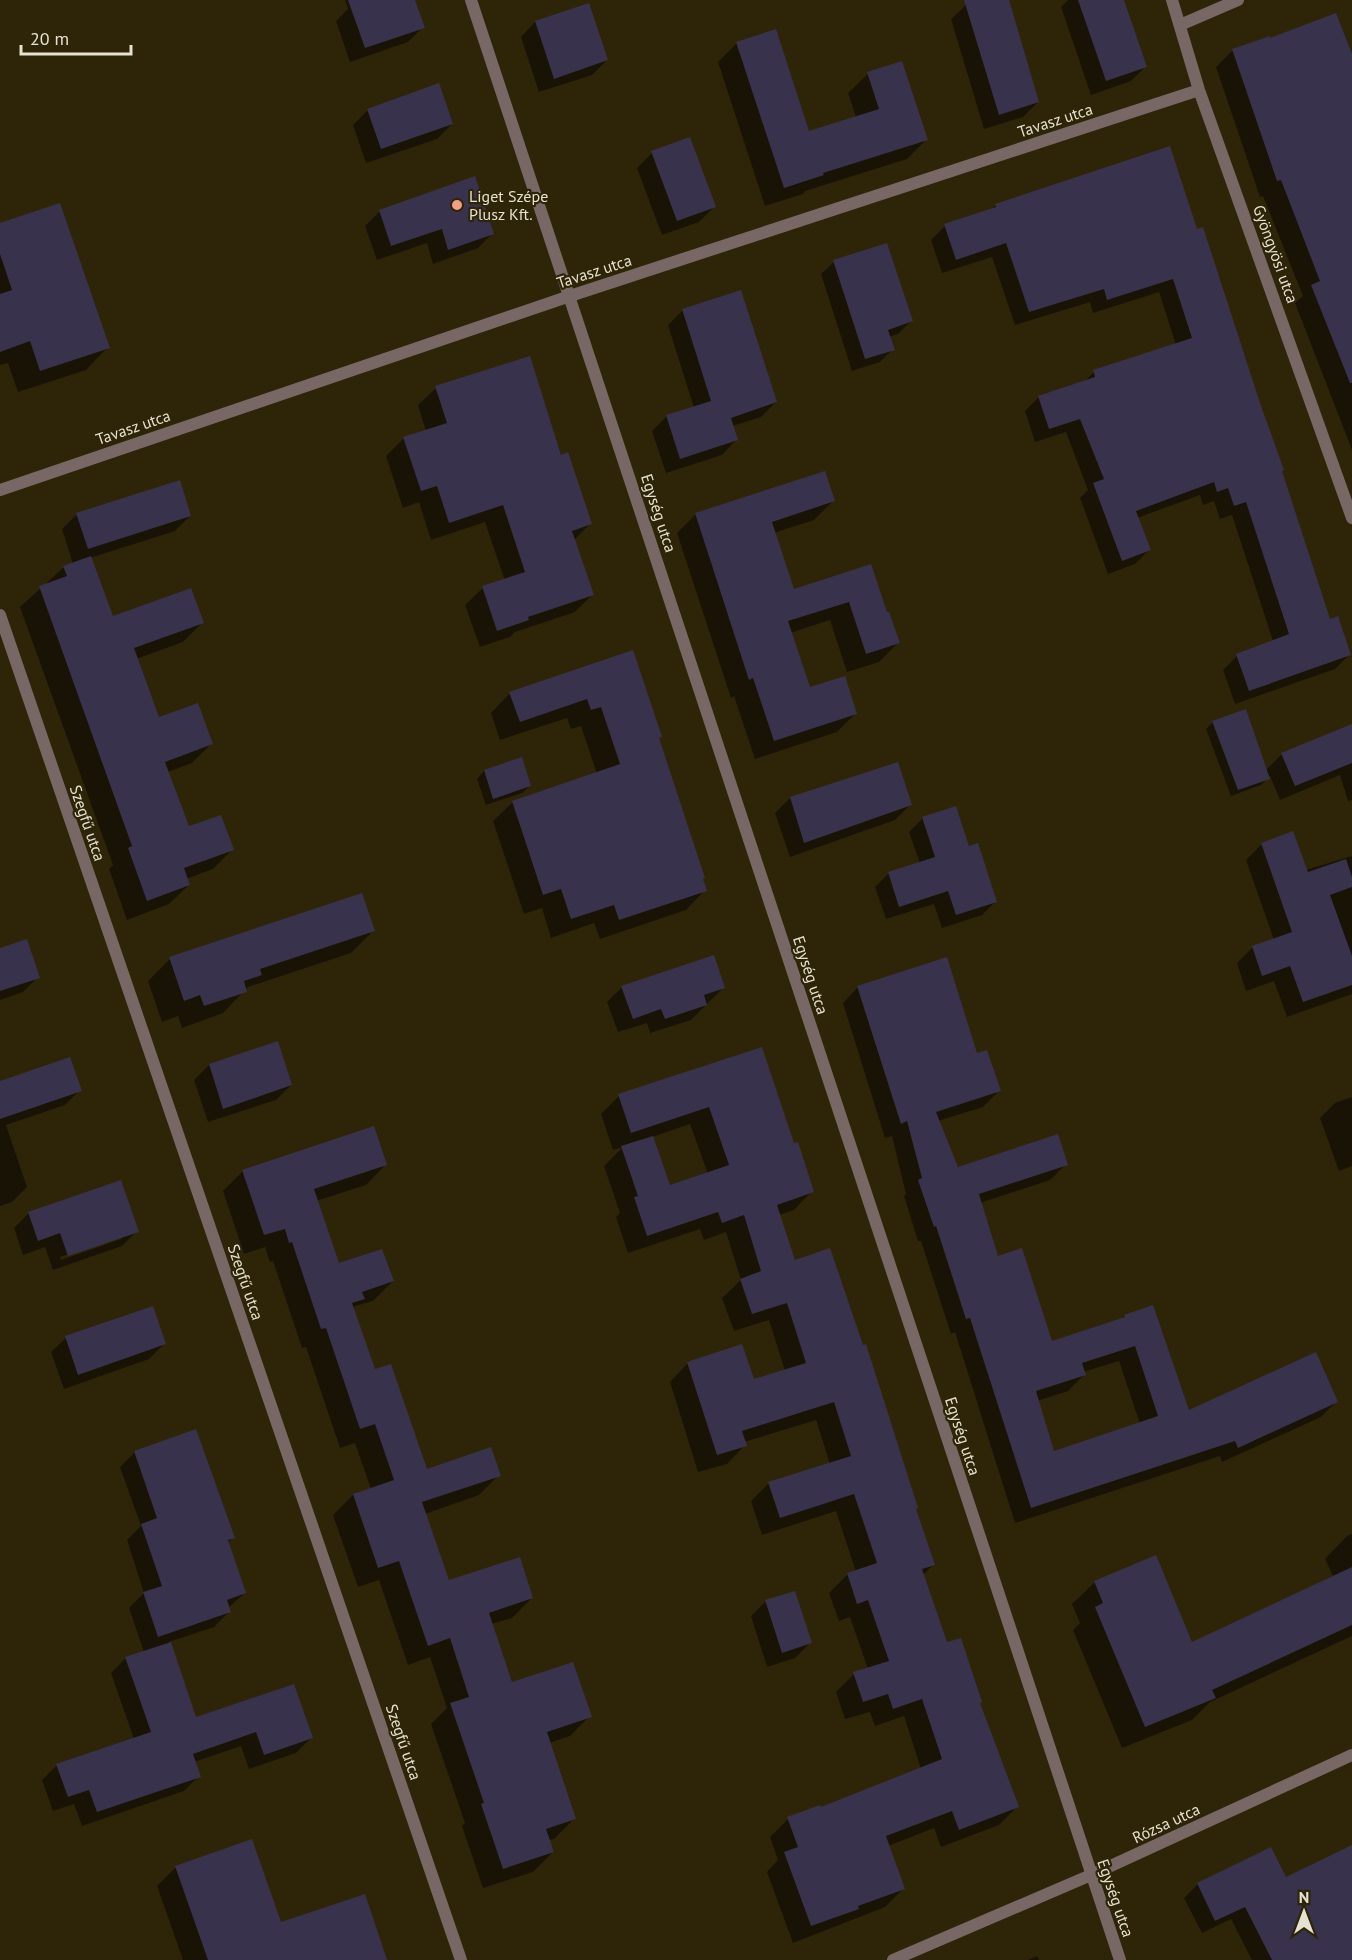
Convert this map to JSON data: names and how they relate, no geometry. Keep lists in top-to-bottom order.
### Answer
{
  "streets": {
    "street": [
      "Tavasz utca",
      "Gyöngyösi utca",
      "Egység utca",
      "Szegfű utca",
      "Rózsa utca"
    ]
  },
  "crossings": [
    ["Tavasz utca", "Gyöngyösi utca"],
    ["Tavasz utca", "Egység utca"],
    ["Egység utca", "Rózsa utca"]
  ],
  "places": ["Liget Szépe Plusz Kft."],
  "scale_bar": "20 m",
  "north": "top"
}
